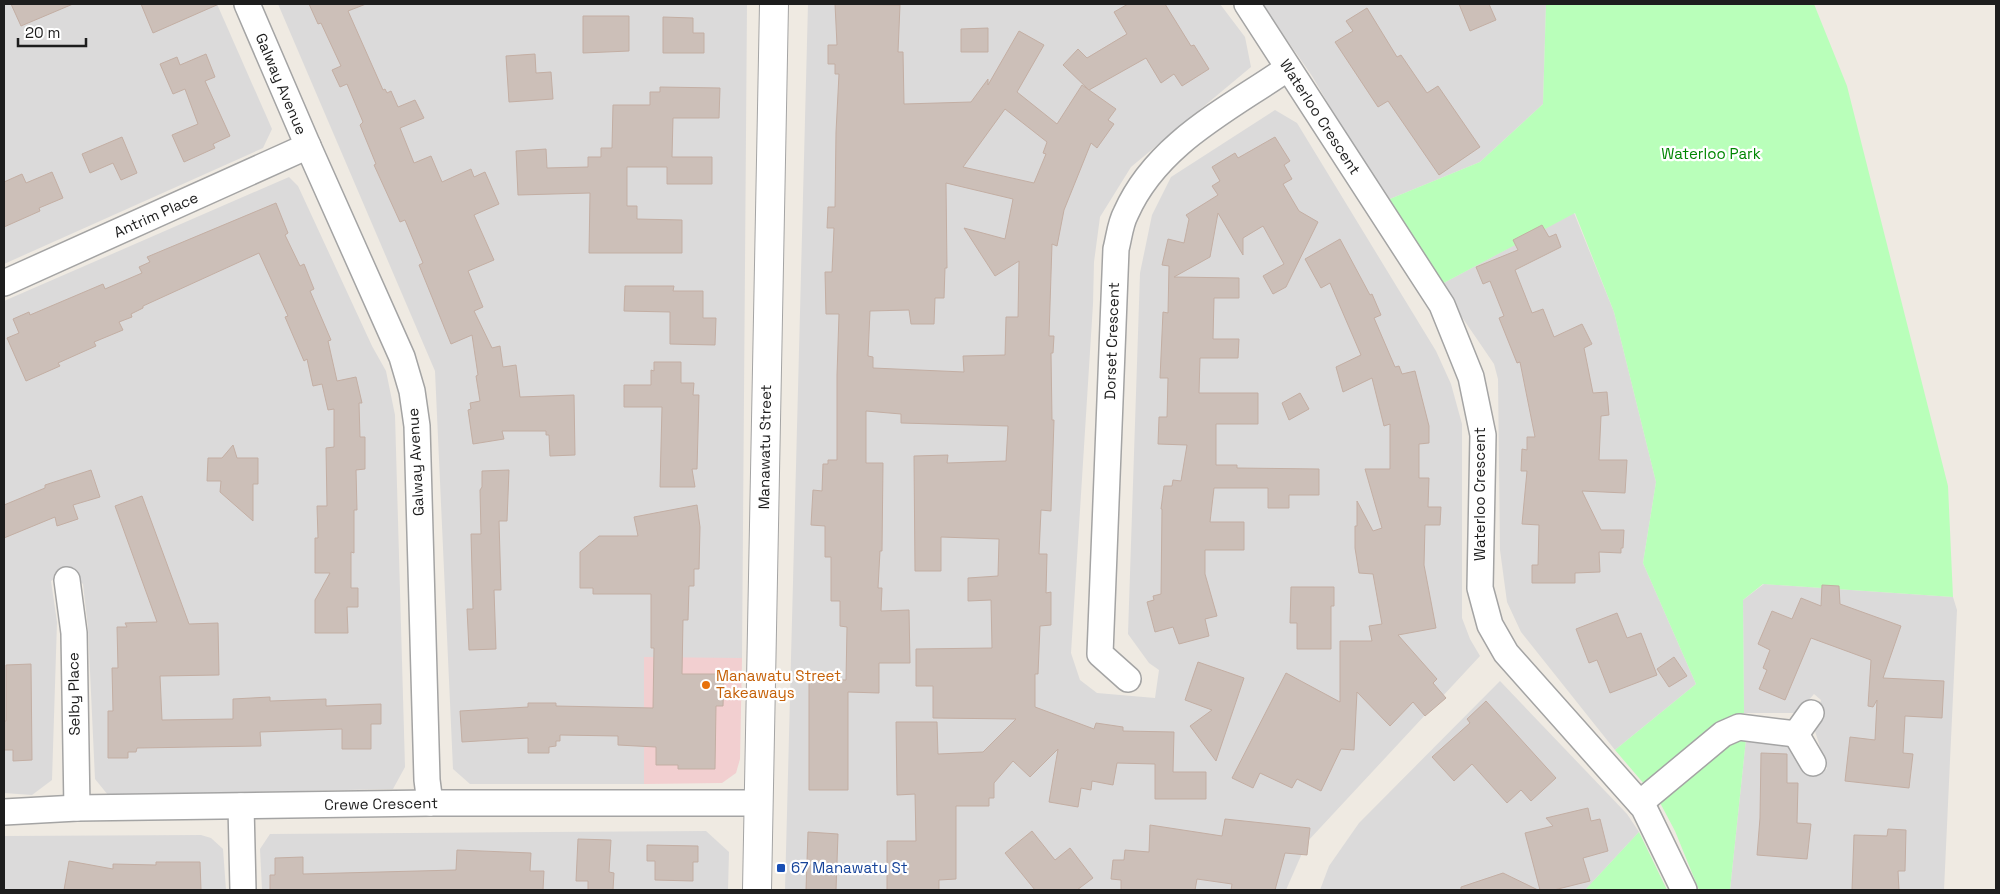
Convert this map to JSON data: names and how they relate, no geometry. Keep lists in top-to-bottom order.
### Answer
{
  "streets": {
    "street": [
      "Galway Avenue",
      "Waterloo Crescent",
      "Antrim Place",
      "Dorset Crescent",
      "Manawatu Street",
      "Selby Place",
      "Crewe Crescent"
    ]
  },
  "crossings": [
    ["Galway Avenue", "Antrim Place"],
    ["Galway Avenue", "Crewe Crescent"],
    ["Waterloo Crescent", "Dorset Crescent"],
    ["Manawatu Street", "Crewe Crescent"],
    ["Selby Place", "Crewe Crescent"]
  ],
  "parks": ["Waterloo Park"],
  "places": {
    "other": ["Manawatu Street Takeaways"],
    "transit": ["67 Manawatu St"]
  },
  "scale_bar": "20 m"
}
